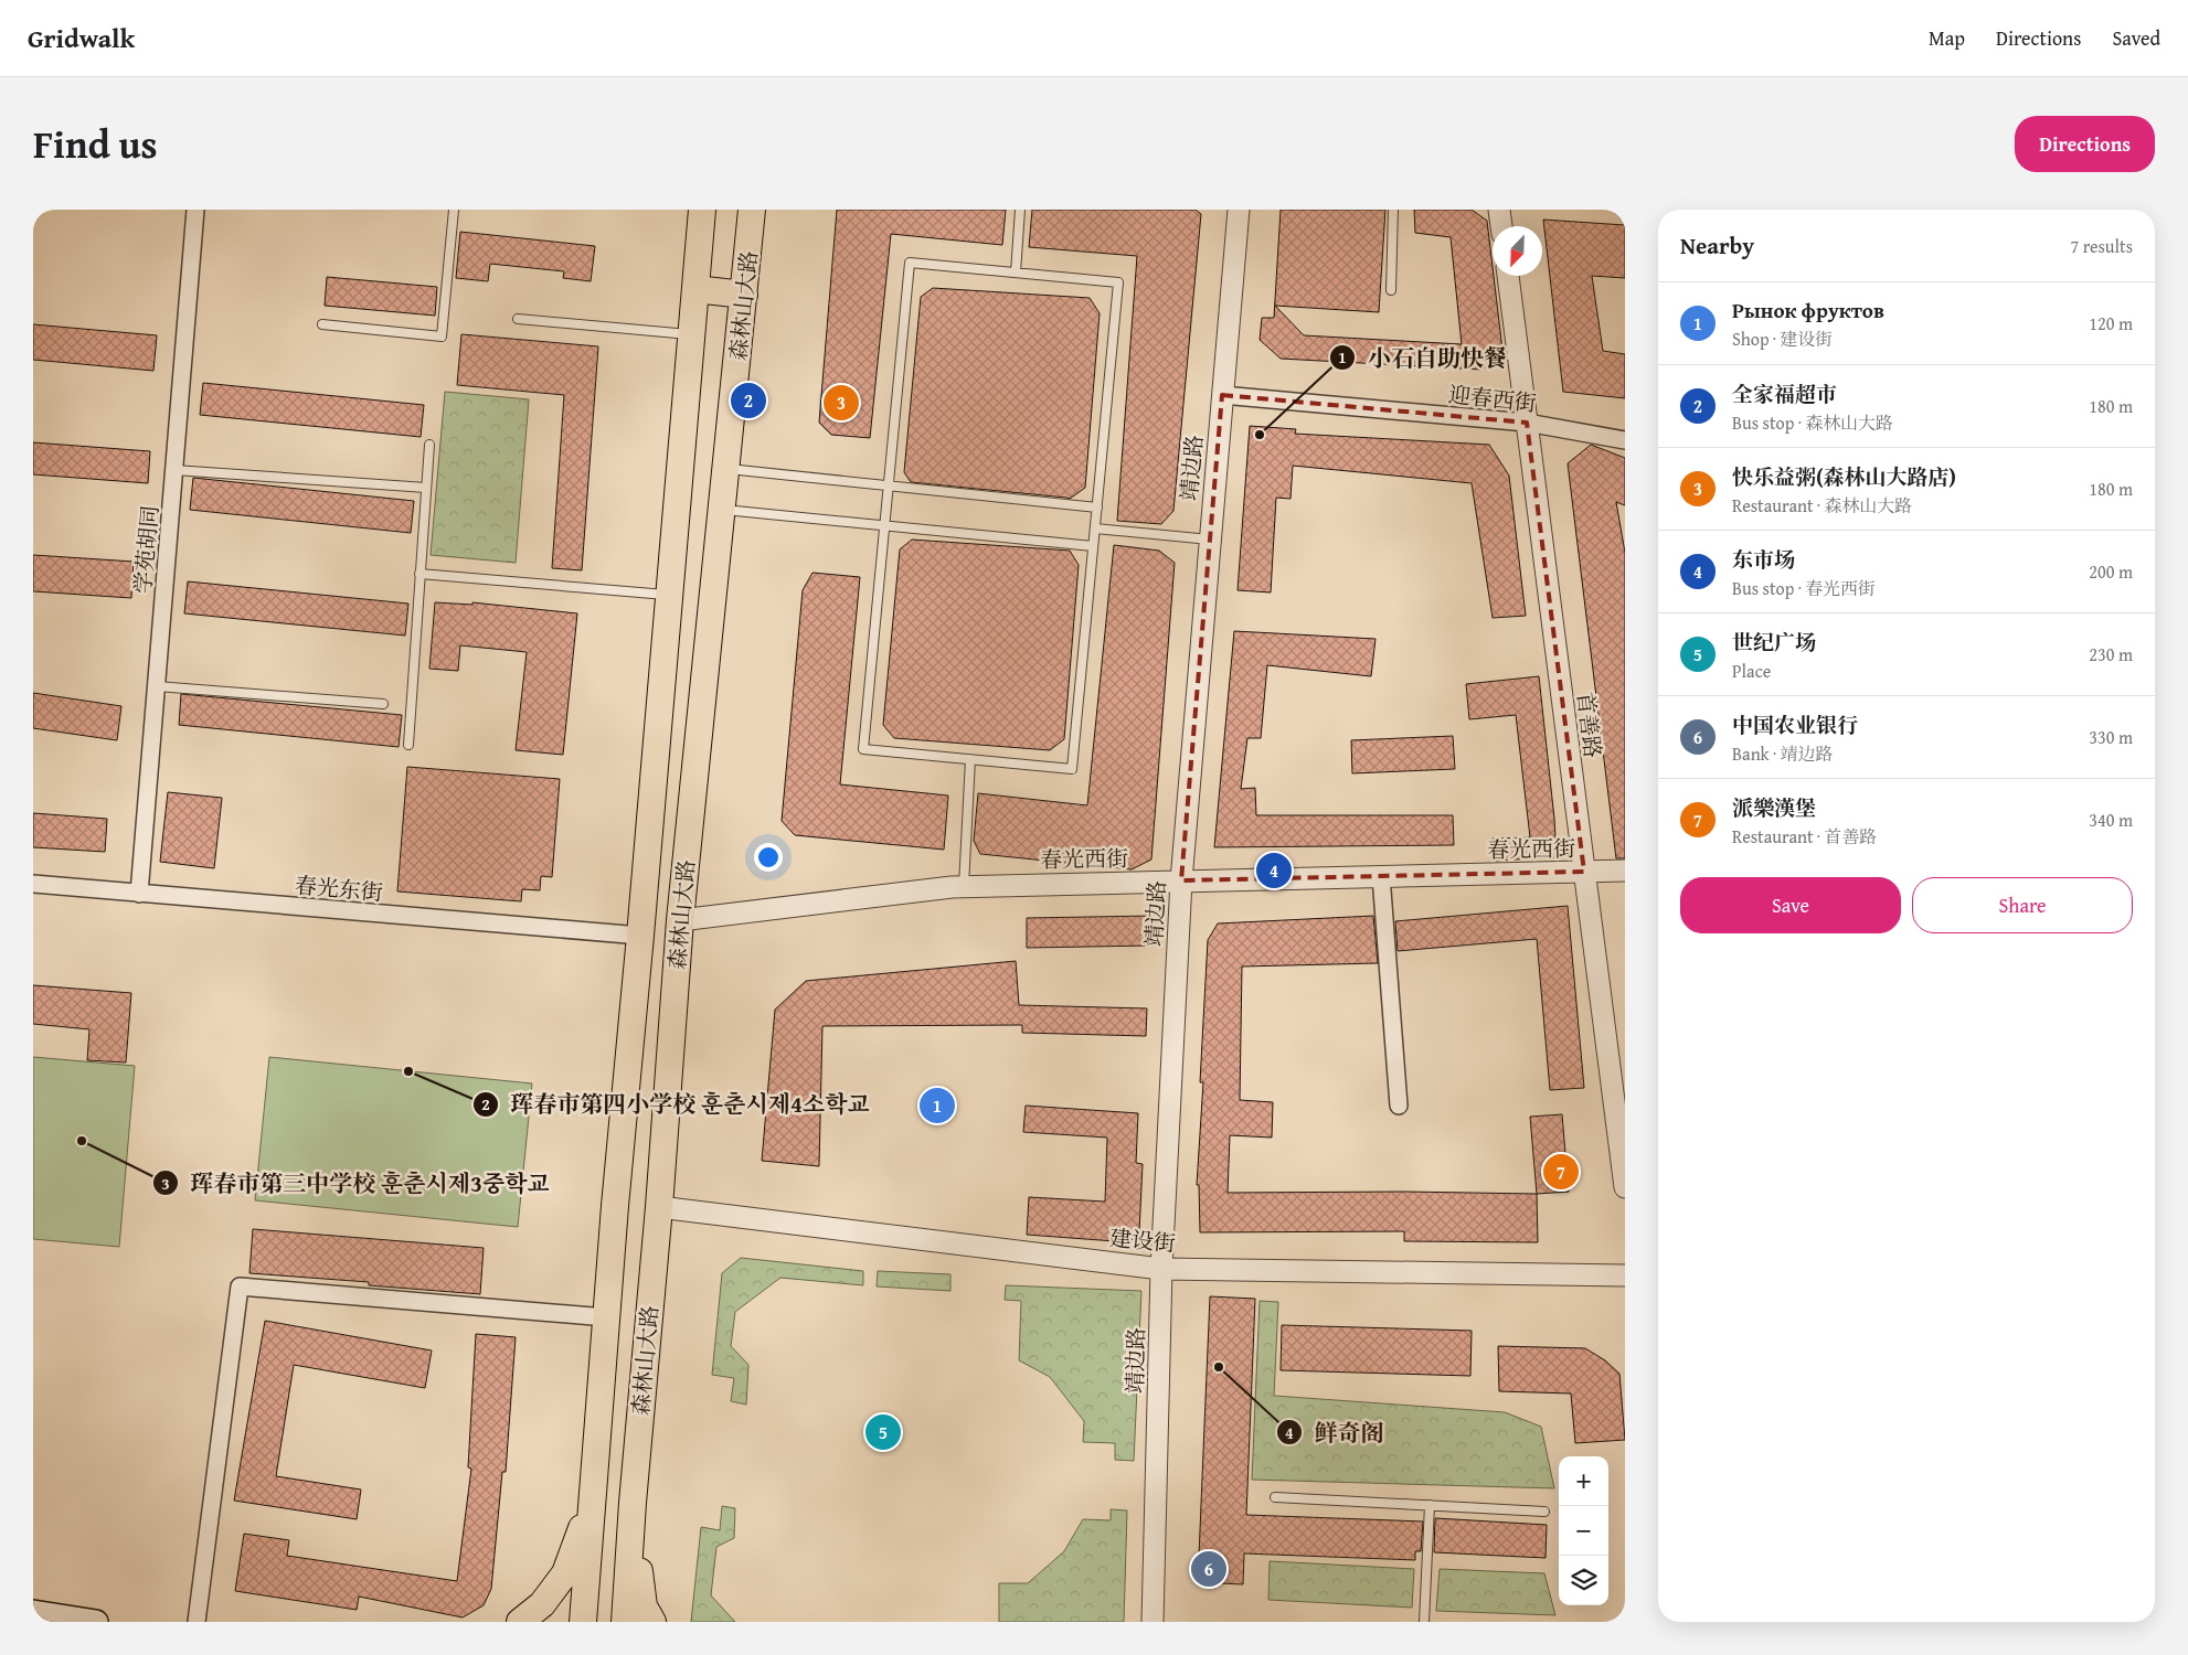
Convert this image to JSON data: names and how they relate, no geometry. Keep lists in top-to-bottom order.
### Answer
{
  "streets": {
    "main road": ["森林山大路"],
    "street": [
      "迎春西街",
      "靖边路",
      "学苑胡同",
      "首善路",
      "春光西街",
      "春光东街",
      "建设街"
    ]
  },
  "crossings": [
    ["森林山大路", "春光西街"],
    ["森林山大路", "春光东街"],
    ["森林山大路", "建设街"],
    ["迎春西街", "靖边路"],
    ["迎春西街", "首善路"],
    ["靖边路", "春光西街"],
    ["靖边路", "建设街"],
    ["学苑胡同", "春光东街"],
    ["首善路", "春光西街"]
  ],
  "places": [
    "小石自助快餐",
    "珲春市第四小学校 훈춘시제4소학교",
    "珲春市第三中学校 훈춘시제3중학교",
    "鲜奇阁"
  ],
  "north": "bottom left",
  "page": {
    "header": "Gridwalk",
    "nav": ["Map", "Directions", "Saved"],
    "title": "Find us",
    "buttons": [
      "Directions",
      ["Save", "Share"]
    ],
    "heading": ["Nearby", "7 results"],
    "list": [
      {
        "mark": "1",
        "name": "Рынок фруктов",
        "note": "Shop · 建设街",
        "value": "120 m"
      },
      {
        "mark": "2",
        "name": "全家福超市",
        "note": "Bus stop · 森林山大路",
        "value": "180 m"
      },
      {
        "mark": "3",
        "name": "快乐益粥(森林山大路店)",
        "note": "Restaurant · 森林山大路",
        "value": "180 m"
      },
      {
        "mark": "4",
        "name": "东市场",
        "note": "Bus stop · 春光西街",
        "value": "200 m"
      },
      {
        "mark": "5",
        "name": "世纪广场",
        "note": "Place",
        "value": "230 m"
      },
      {
        "mark": "6",
        "name": "中国农业银行",
        "note": "Bank · 靖边路",
        "value": "330 m"
      },
      {
        "mark": "7",
        "name": "派樂漢堡",
        "note": "Restaurant · 首善路",
        "value": "340 m"
      }
    ],
    "pins": [
      "2",
      "3",
      "4",
      "1",
      "7",
      "5",
      "6"
    ],
    "map_buttons": ["+", "−"]
  }
}
